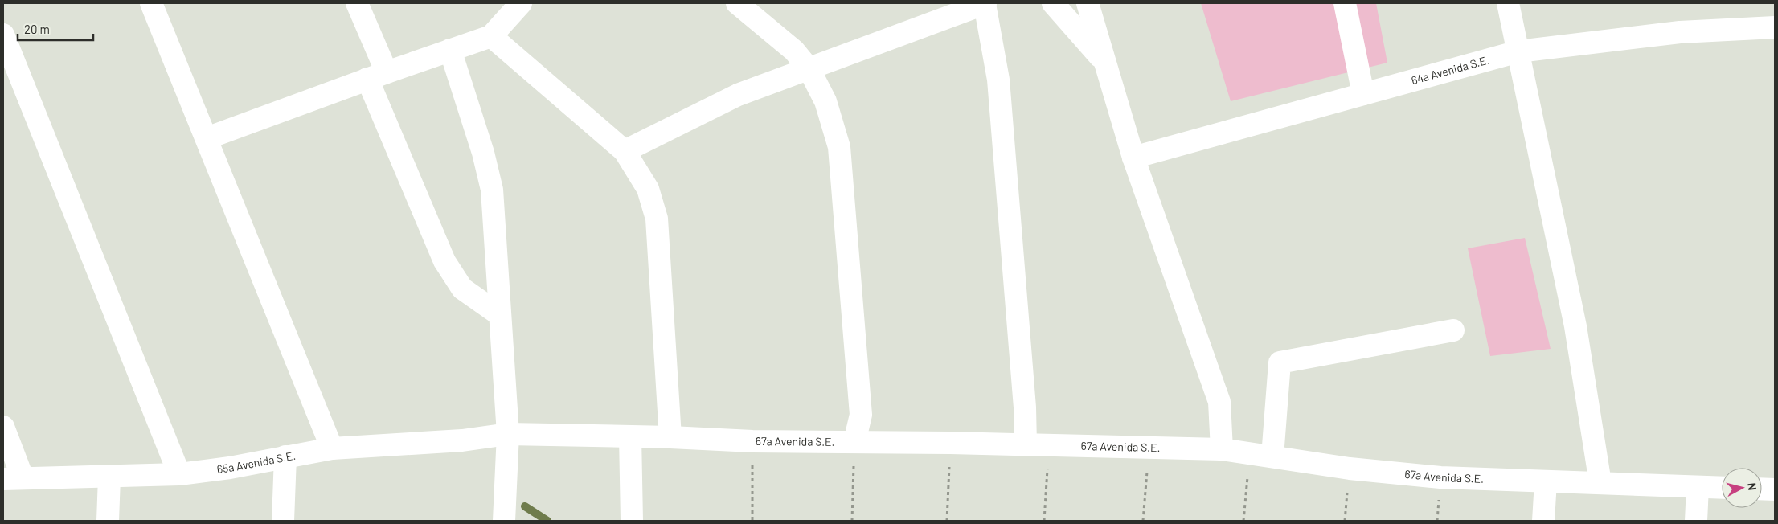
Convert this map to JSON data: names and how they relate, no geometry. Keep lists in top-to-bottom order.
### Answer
{
  "streets": {
    "street": ["64a Avenida S.E.", "67a Avenida S.E.", "65a Avenida S.E."]
  },
  "crossings": [
    ["67a Avenida S.E.", "65a Avenida S.E."]
  ],
  "scale_bar": "20 m",
  "north": "right"
}
